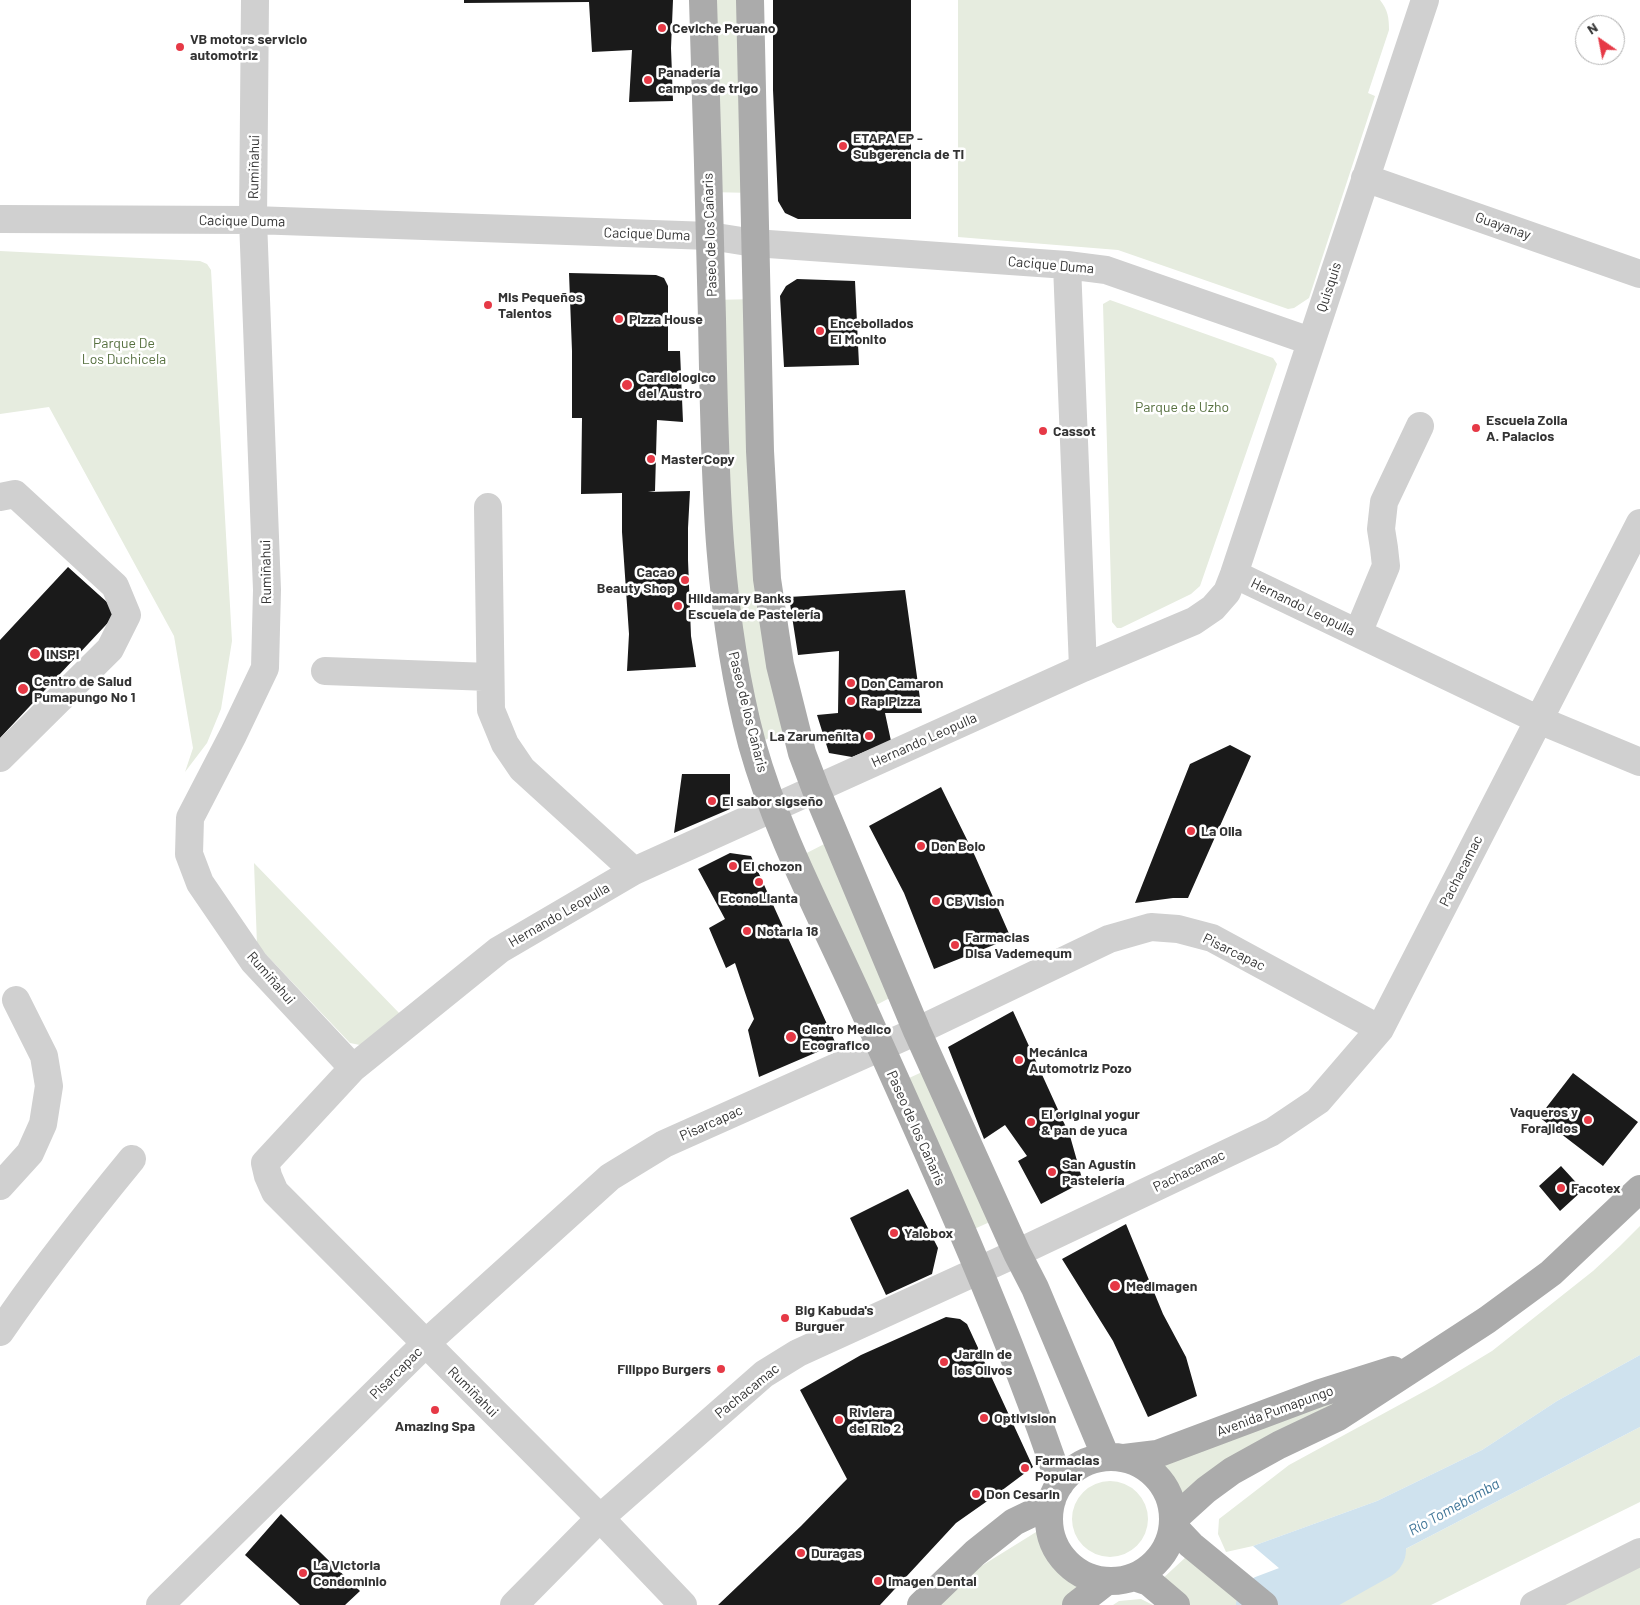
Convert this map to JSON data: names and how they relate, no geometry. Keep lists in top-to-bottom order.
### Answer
{
  "streets": {
    "main road": ["Paseo de los Cañaris", "Avenida Pumapungo"],
    "street": [
      "Rumiñahui",
      "Cacique Duma",
      "Guayanay",
      "Quisquis",
      "Hernando Leopulla",
      "Pachacamac",
      "Pisarcapac"
    ]
  },
  "crossings": [
    ["Rumiñahui", "Cacique Duma"],
    ["Rumiñahui", "Hernando Leopulla"],
    ["Rumiñahui", "Pachacamac"],
    ["Rumiñahui", "Pisarcapac"],
    ["Cacique Duma", "Paseo de los Cañaris"],
    ["Cacique Duma", "Quisquis"],
    ["Guayanay", "Quisquis"],
    ["Paseo de los Cañaris", "Hernando Leopulla"],
    ["Paseo de los Cañaris", "Pachacamac"],
    ["Paseo de los Cañaris", "Pisarcapac"],
    ["Paseo de los Cañaris", "Avenida Pumapungo"],
    ["Quisquis", "Hernando Leopulla"],
    ["Hernando Leopulla", "Pachacamac"],
    ["Pachacamac", "Pisarcapac"]
  ],
  "water": ["Río Tomebamba"],
  "parks": ["Parque De Los Duchicela", "Parque de Uzho"],
  "places": [
    "Ceviche Peruano",
    "VB motors servicio automotriz",
    "Panadería campos de trigo",
    "ETAPA EP - Subgerencia de TI",
    "Mis Pequeños Talentos",
    "Pizza House",
    "Encebollados El Monito",
    "Cardiologico del Austro",
    "Escuela Zoila A. Palacios",
    "Cassot",
    "MasterCopy",
    "Cacao Beauty Shop",
    "Hildamary Banks Escuela de Pastelería",
    "INSPI",
    "Don Camaron",
    "Centro de Salud Pumapungo No 1",
    "RapiPizza",
    "La Zarumeñita",
    "El sabor sigseño",
    "La Olla",
    "Don Bolo",
    "El chozon",
    "EconoLlanta",
    "CB Vision",
    "Notaria 18",
    "Farmacias Disa Vademequm",
    "Centro Medico Ecografico",
    "Mecánica Automotriz Pozo",
    "Vaqueros y Forajidos",
    "El original yogur & pan de yuca",
    "San Agustín Pastelería",
    "Facotex",
    "Yalobox",
    "Medimagen",
    "Big Kabuda's Burguer",
    "Jardin de los Olivos",
    "Filippo Burgers",
    "Amazing Spa",
    "Optivision",
    "Riviera del Rio 2",
    "Farmacias Popular",
    "Don Cesarin",
    "Duragas",
    "La Victoria Condominio",
    "Imagen Dental"
  ],
  "north": "top left"
}
